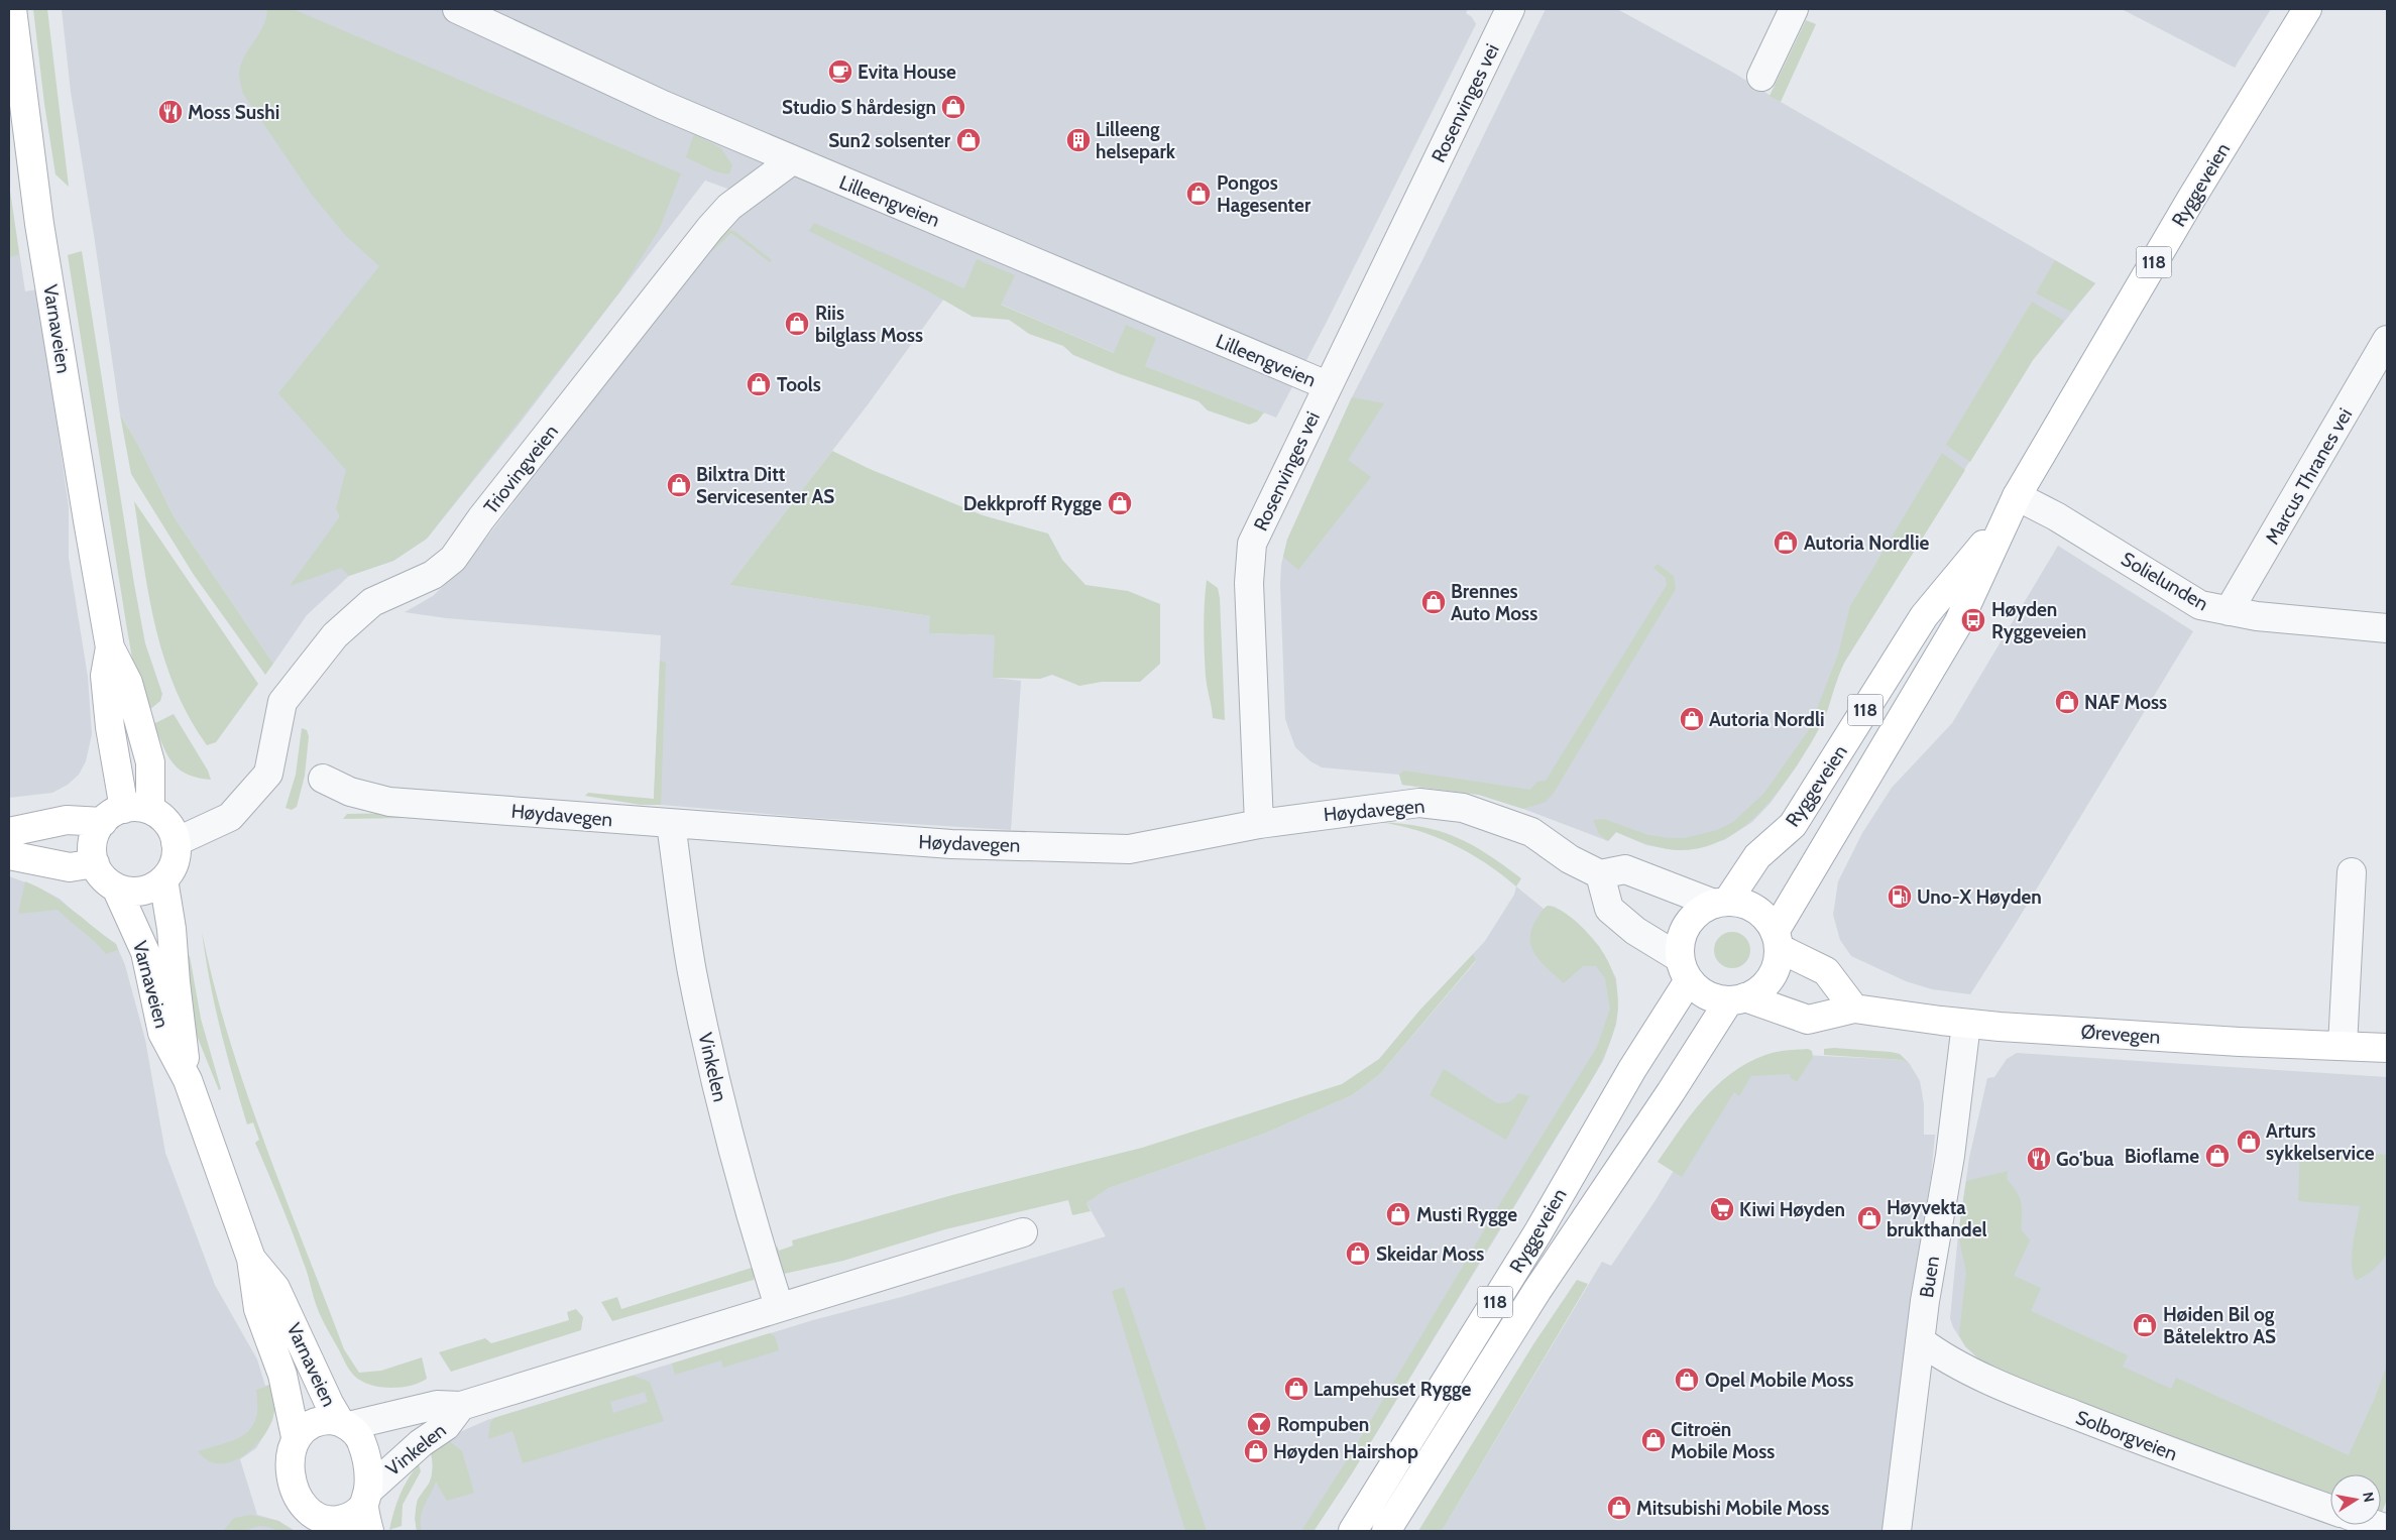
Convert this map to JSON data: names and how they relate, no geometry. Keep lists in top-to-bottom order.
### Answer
{
  "streets": {
    "street": [
      "Rosenvinges vei",
      "Ryggeveien",
      "Lilleengveien",
      "118",
      "Varnaveien",
      "Triovingveien",
      "Marcus Thranes vei",
      "Solielunden",
      "Høydavegen",
      "Ørevegen",
      "Vinkelen",
      "Buen",
      "Solborgveien"
    ]
  },
  "crossings": [
    ["Rosenvinges vei", "Lilleengveien"],
    ["Rosenvinges vei", "Høydavegen"],
    ["Ryggeveien", "118"],
    ["Ryggeveien", "Solielunden"],
    ["Ryggeveien", "Ørevegen"],
    ["Lilleengveien", "Triovingveien"],
    ["118", "Ørevegen"],
    ["Varnaveien", "Triovingveien"],
    ["Varnaveien", "Vinkelen"],
    ["Marcus Thranes vei", "Solielunden"],
    ["Høydavegen", "Vinkelen"],
    ["Ørevegen", "Buen"],
    ["Buen", "Solborgveien"]
  ],
  "places": {
    "cafe": ["Evita House"],
    "shop": [
      "Studio S hårdesign",
      "Sun2 solsenter",
      "Pongos Hagesenter",
      "Riis bilglass Moss",
      "Tools",
      "Bilxtra Ditt Servicesenter AS",
      "Dekkproff Rygge",
      "Autoria Nordlie",
      "Brennes Auto Moss",
      "NAF Moss",
      "Autoria Nordli",
      "Arturs sykkelservice",
      "Bioflame",
      "Musti Rygge",
      "Høyvekta brukthandel",
      "Skeidar Moss",
      "Høiden Bil og Båtelektro AS",
      "Opel Mobile Moss",
      "Lampehuset Rygge",
      "Citroën Mobile Moss",
      "Høyden Hairshop",
      "Mitsubishi Mobile Moss"
    ],
    "restaurant": ["Moss Sushi", "Go'bua"],
    "building": ["Lilleeng helsepark"],
    "bus stop": ["Høyden Ryggeveien"],
    "fuel station": ["Uno-X Høyden"],
    "supermarket": ["Kiwi Høyden"],
    "bar": ["Rompuben"]
  },
  "north": "right"
}
